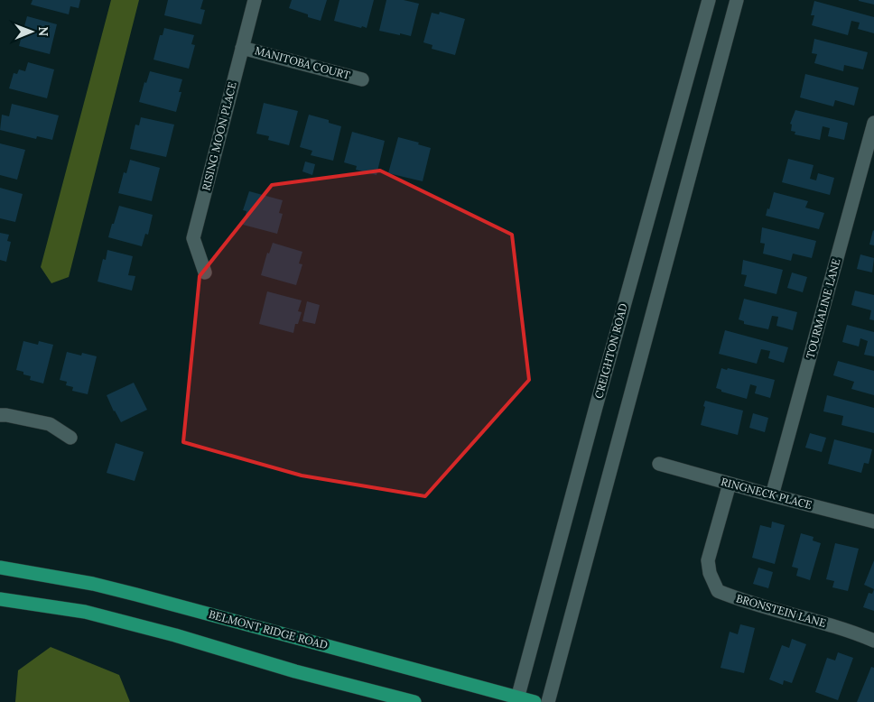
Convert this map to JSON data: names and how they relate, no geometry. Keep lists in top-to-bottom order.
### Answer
{
  "streets": {
    "main road": ["BELMONT RIDGE ROAD"],
    "street": [
      "MANITOBA COURT",
      "RISING MOON PLACE",
      "TOURMALINE LANE",
      "CREIGHTON ROAD",
      "RINGNECK PLACE",
      "BRONSTEIN LANE"
    ]
  },
  "crossings": [
    ["MANITOBA COURT", "RISING MOON PLACE"],
    ["TOURMALINE LANE", "RINGNECK PLACE"],
    ["CREIGHTON ROAD", "BELMONT RIDGE ROAD"],
    ["RINGNECK PLACE", "BRONSTEIN LANE"]
  ],
  "north": "right"
}
